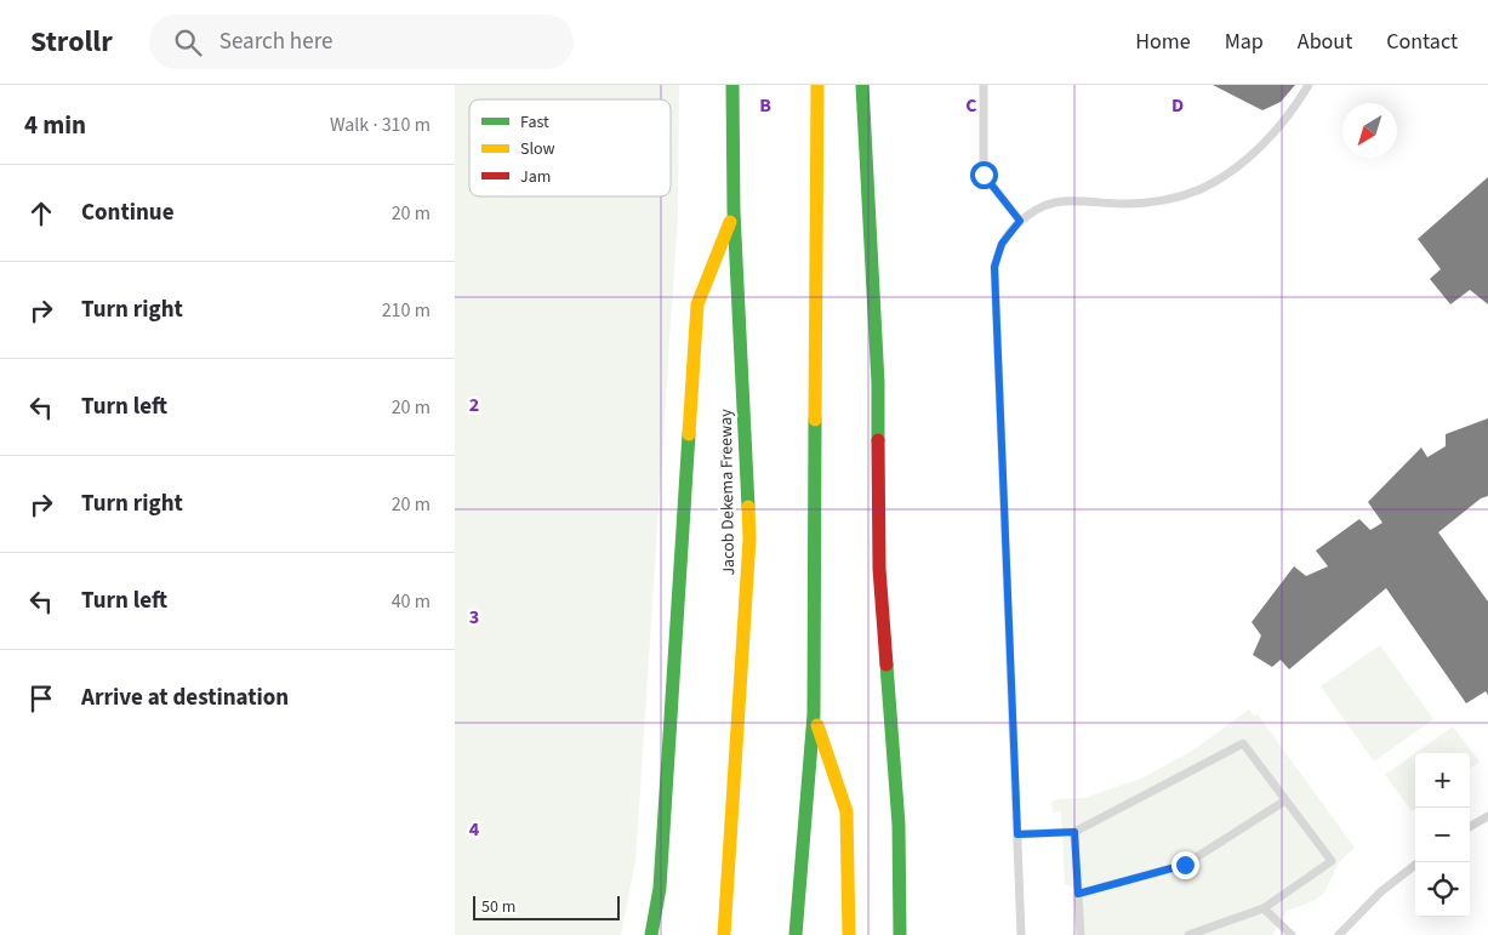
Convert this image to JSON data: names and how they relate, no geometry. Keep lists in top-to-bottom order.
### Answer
{
  "streets": {
    "highway": ["Jacob Dekema Freeway"]
  },
  "legend": ["Fast", "Slow", "Jam"],
  "scale_bar": "50 m",
  "north": "bottom left",
  "page": {
    "header": "Strollr",
    "search": "Search here",
    "nav": [
      "Home",
      "Map",
      "About",
      "Contact"
    ],
    "heading": ["4 min", "Walk · 310 m"],
    "list": [
      ["Continue", "20 m"],
      ["Turn right", "210 m"],
      ["Turn left", "20 m"],
      ["Turn right", "20 m"],
      ["Turn left", "40 m"],
      "Arrive at destination"
    ],
    "map_buttons": ["+", "−"],
    "scale": "50 m"
  },
  "grid": {
    "columns": ["B", "C", "D"],
    "rows": ["2", "3", "4"]
  }
}
